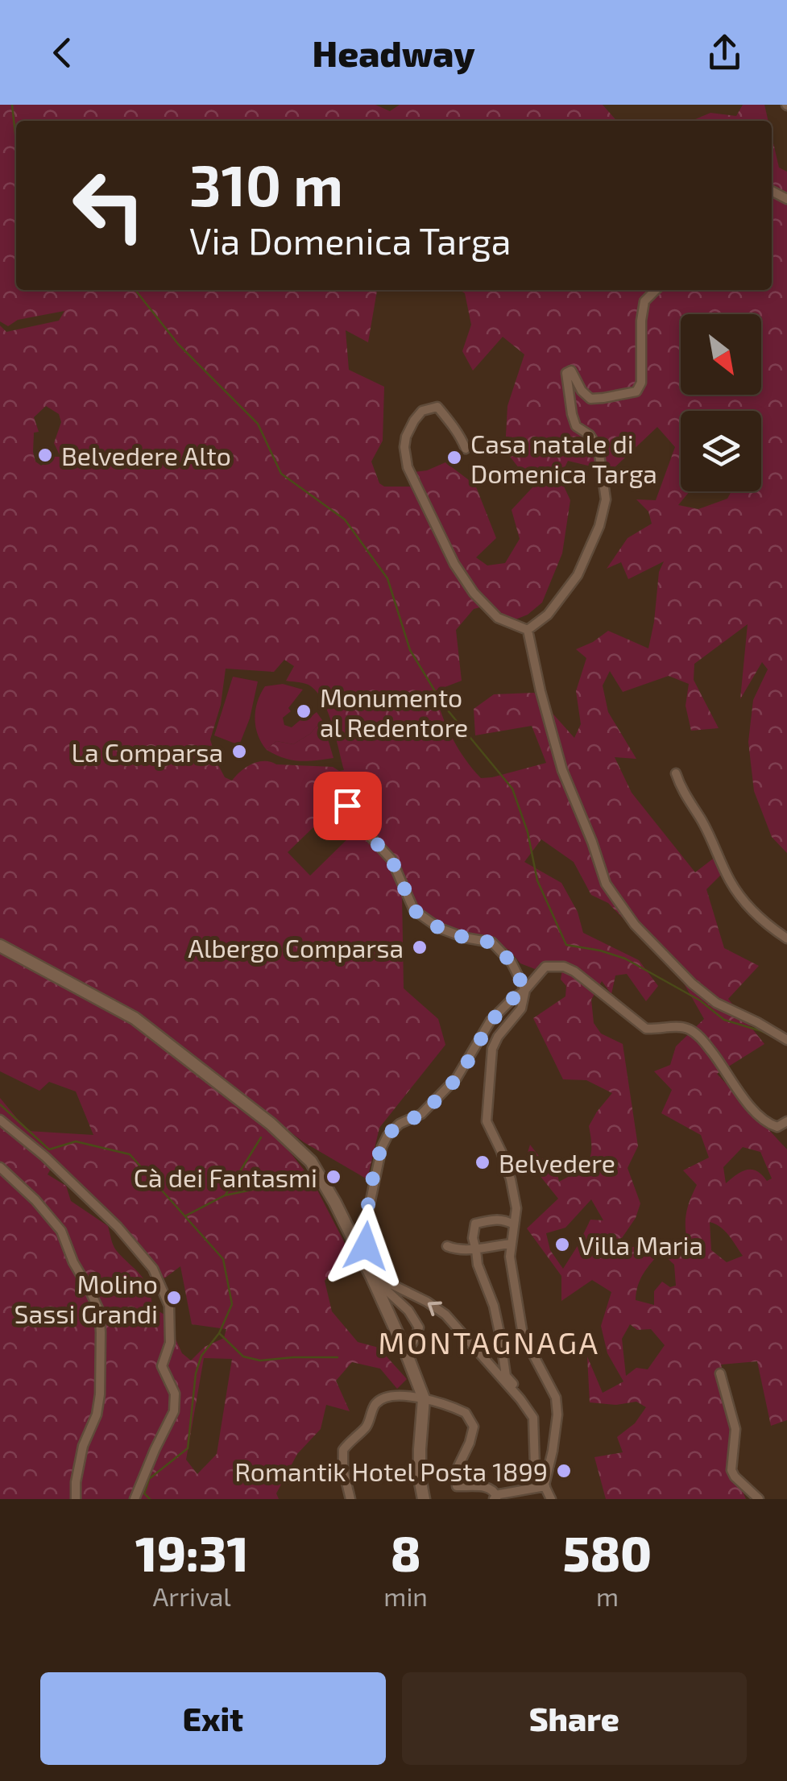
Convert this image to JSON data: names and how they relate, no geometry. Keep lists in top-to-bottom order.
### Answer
{
  "districts": ["MONTAGNAGA"],
  "places": [
    "Belvedere Alto",
    "Casa natale di Domenica Targa",
    "Monumento al Redentore",
    "La Comparsa",
    "Albergo Comparsa",
    "Belvedere",
    "Cà dei Fantasmi",
    "Villa Maria",
    "Molino Sassi Grandi",
    "Romantik Hotel Posta 1899"
  ],
  "north": "bottom right",
  "page": {
    "header": "Headway",
    "turn": ["310 m", "Via Domenica Targa"],
    "eta": [
      "19:31",
      "Arrival",
      "8",
      "min",
      "580",
      "m"
    ],
    "buttons": ["Exit", "Share"]
  }
}
